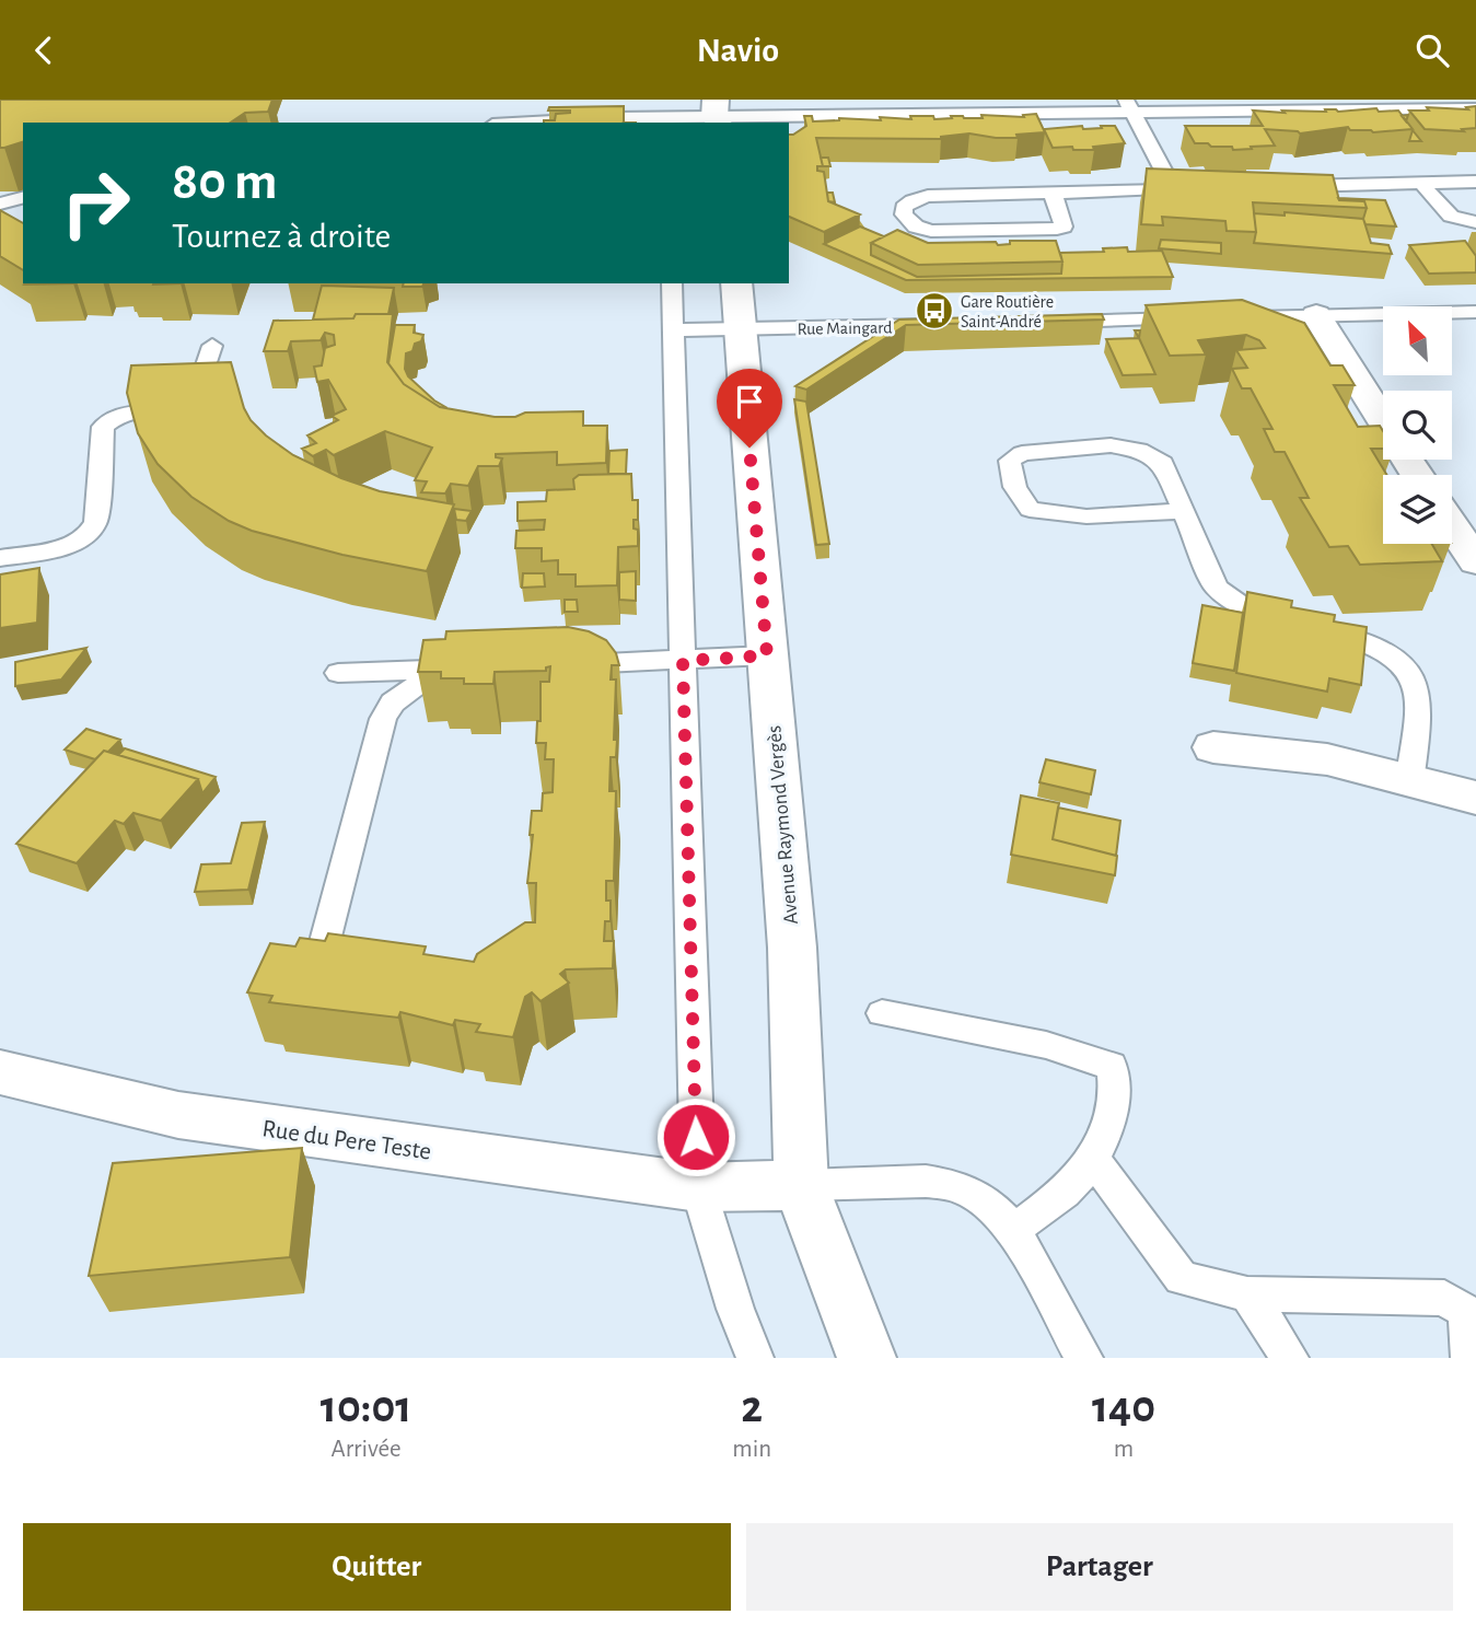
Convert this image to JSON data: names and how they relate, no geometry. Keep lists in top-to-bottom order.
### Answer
{
  "streets": {
    "street": ["Avenue Raymond Vergès", "Rue du Pere Teste"],
    "lane": ["Rue Maingard"]
  },
  "crossings": [
    ["Rue Maingard", "Avenue Raymond Vergès"],
    ["Avenue Raymond Vergès", "Rue du Pere Teste"]
  ],
  "places": {
    "bus stop": ["Gare Routière Saint-André"]
  },
  "north": "top left",
  "page": {
    "header": "Navio",
    "turn": ["80 m", "Tournez à droite"],
    "eta": [
      "10:01",
      "Arrivée",
      "2",
      "min",
      "140",
      "m"
    ],
    "buttons": ["Quitter", "Partager"]
  }
}
